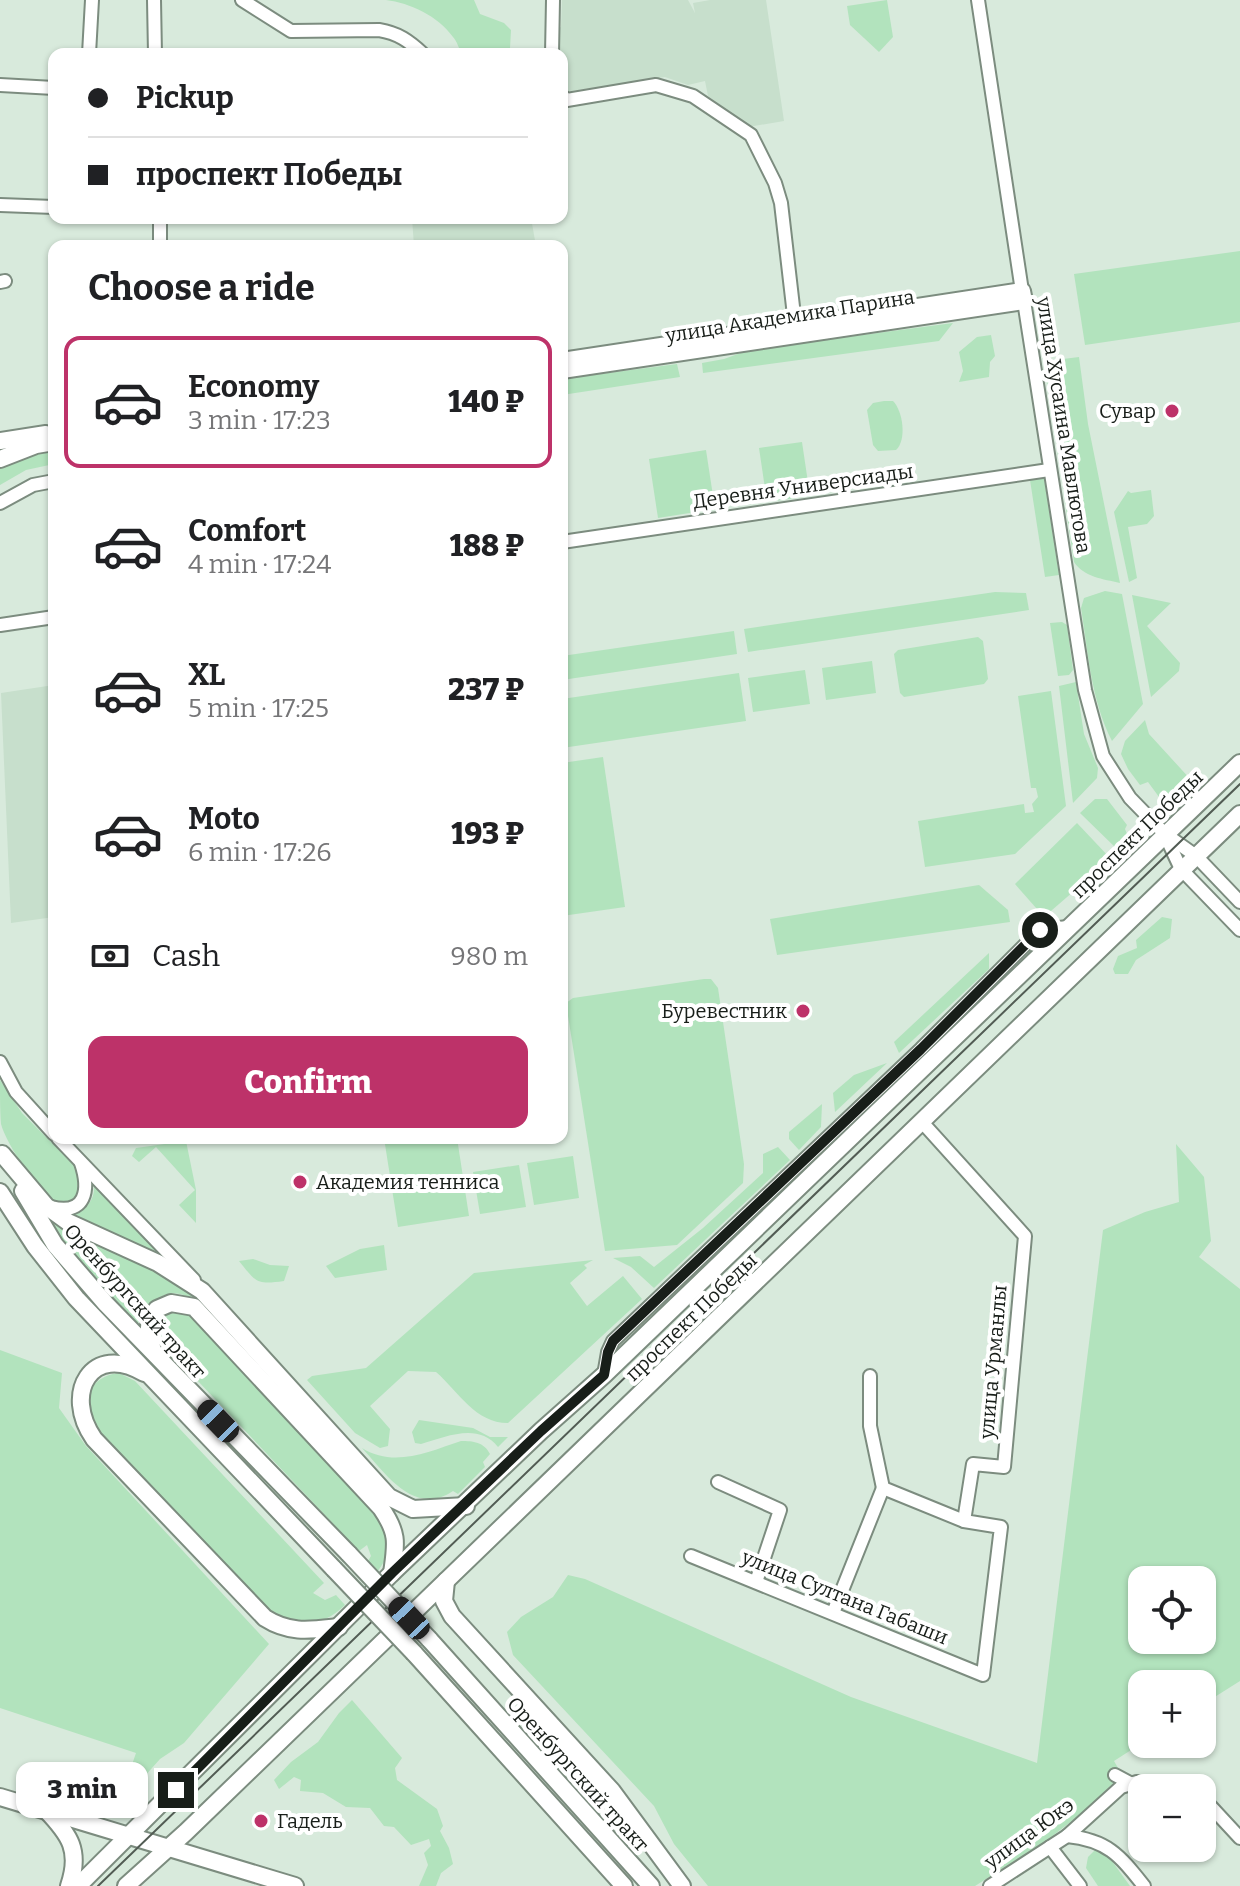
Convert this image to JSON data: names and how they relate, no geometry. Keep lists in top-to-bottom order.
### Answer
{
  "streets": {
    "main road": ["улица Академика Парина", "проспект Победы", "Оренбургский тракт"],
    "street": [
      "улица Хусаина Мавлютова",
      "Деревня Универсиады",
      "улица Урманлы",
      "улица Султана Габаши",
      "улица Юкэ"
    ]
  },
  "crossings": [
    ["улица Академика Парина", "улица Хусаина Мавлютова"],
    ["улица Хусаина Мавлютова", "Деревня Универсиады"],
    ["улица Хусаина Мавлютова", "проспект Победы"],
    ["проспект Победы", "улица Урманлы"],
    ["улица Урманлы", "улица Султана Габаши"]
  ],
  "places": [
    "Сувар",
    "Буревестник",
    "Академия тенниса",
    "Гадель"
  ],
  "page": {
    "banner": ["Pickup", "проспект Победы"],
    "heading": "Choose a ride",
    "list": [
      {
        "name": "Economy",
        "note": "3 min · 17:23",
        "value": "140 ₽"
      },
      {
        "name": "Comfort",
        "note": "4 min · 17:24",
        "value": "188 ₽"
      },
      {
        "name": "XL",
        "note": "5 min · 17:25",
        "value": "237 ₽"
      },
      {
        "name": "Moto",
        "note": "6 min · 17:26",
        "value": "193 ₽"
      }
    ],
    "pay": ["Cash", "980 m"],
    "buttons": "Confirm",
    "map_buttons": ["+", "−"],
    "bubble": "3 min"
  }
}
